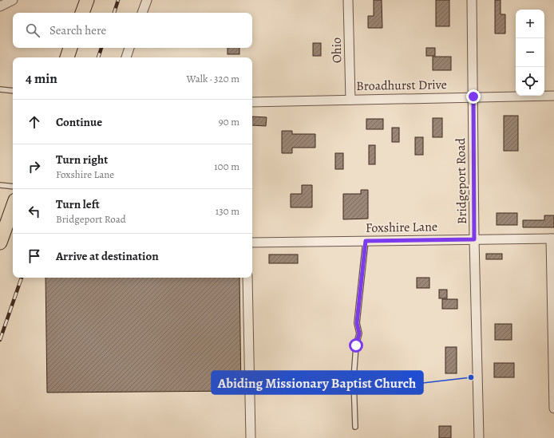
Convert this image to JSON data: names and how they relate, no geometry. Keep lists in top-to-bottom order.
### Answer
{
  "streets": {
    "street": [
      "Ohio",
      "Broadhurst Drive",
      "Bridgeport Road",
      "Foxshire Lane"
    ]
  },
  "crossings": [
    ["Ohio", "Broadhurst Drive"],
    ["Broadhurst Drive", "Bridgeport Road"],
    ["Bridgeport Road", "Foxshire Lane"]
  ],
  "places": ["Abiding Missionary Baptist Church"],
  "page": {
    "map_buttons": ["+", "−"],
    "search": "Search here",
    "heading": ["4 min", "Walk · 320 m"],
    "list": [
      ["Continue", "90 m"],
      ["Turn right", "Foxshire Lane", "100 m"],
      ["Turn left", "Bridgeport Road", "130 m"],
      "Arrive at destination"
    ]
  }
}
